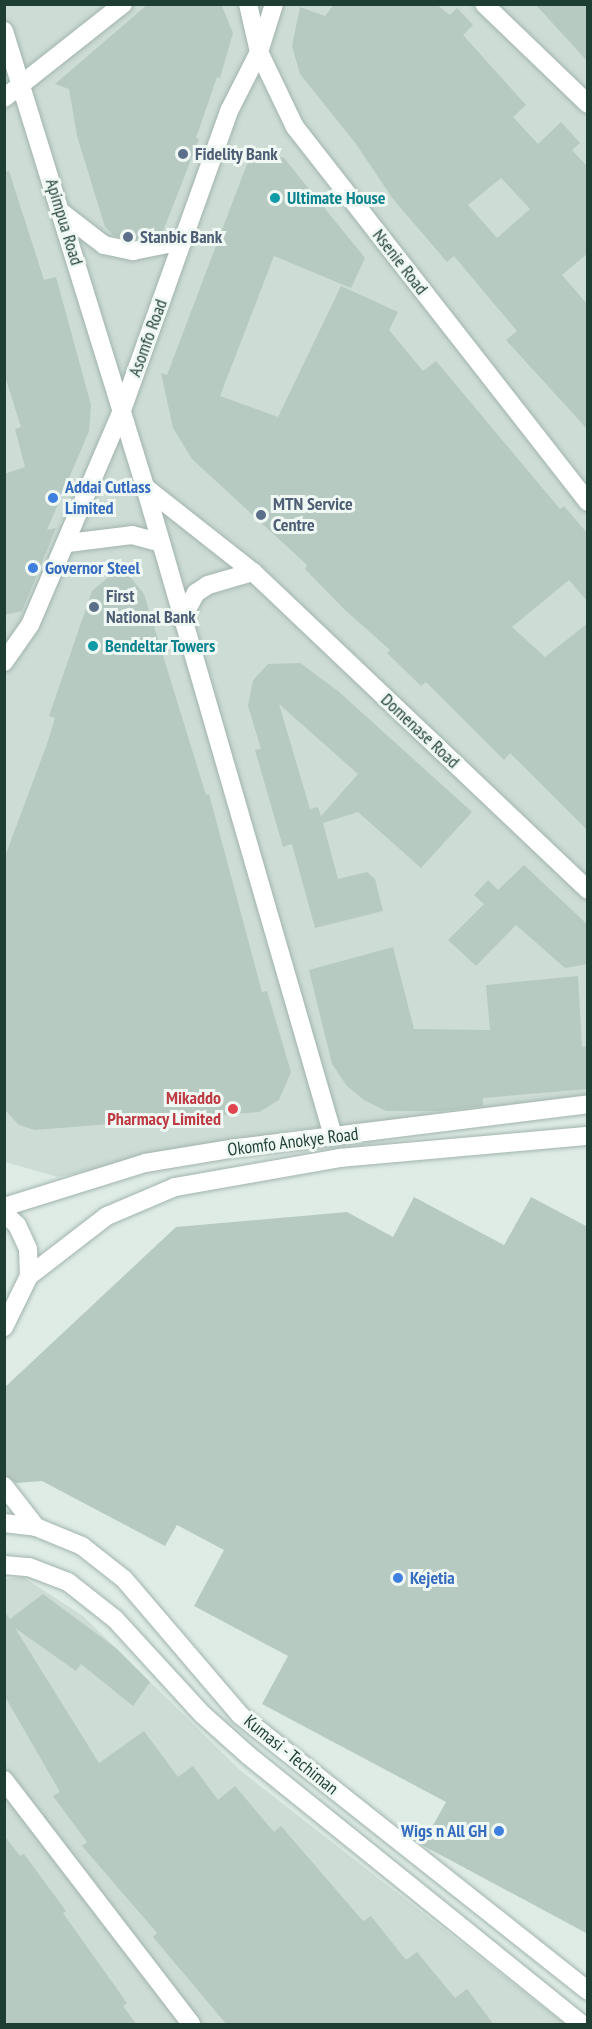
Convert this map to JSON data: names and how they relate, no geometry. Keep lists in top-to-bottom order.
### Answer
{
  "streets": {
    "street": [
      "Apimpua Road",
      "Nsenie Road",
      "Asomfo Road",
      "Domenase Road",
      "Okomfo Anokye Road",
      "Kumasi - Techiman"
    ]
  },
  "crossings": [
    ["Apimpua Road", "Asomfo Road"],
    ["Apimpua Road", "Domenase Road"],
    ["Apimpua Road", "Okomfo Anokye Road"],
    ["Nsenie Road", "Asomfo Road"]
  ],
  "places": [
    "Fidelity Bank",
    "Ultimate House",
    "Stanbic Bank",
    "Addai Cutlass Limited",
    "MTN Service Centre",
    "Governor Steel",
    "First National Bank",
    "Bendeltar Towers",
    "Mikaddo Pharmacy Limited",
    "Kejetia",
    "Wigs n All GH"
  ]
}
